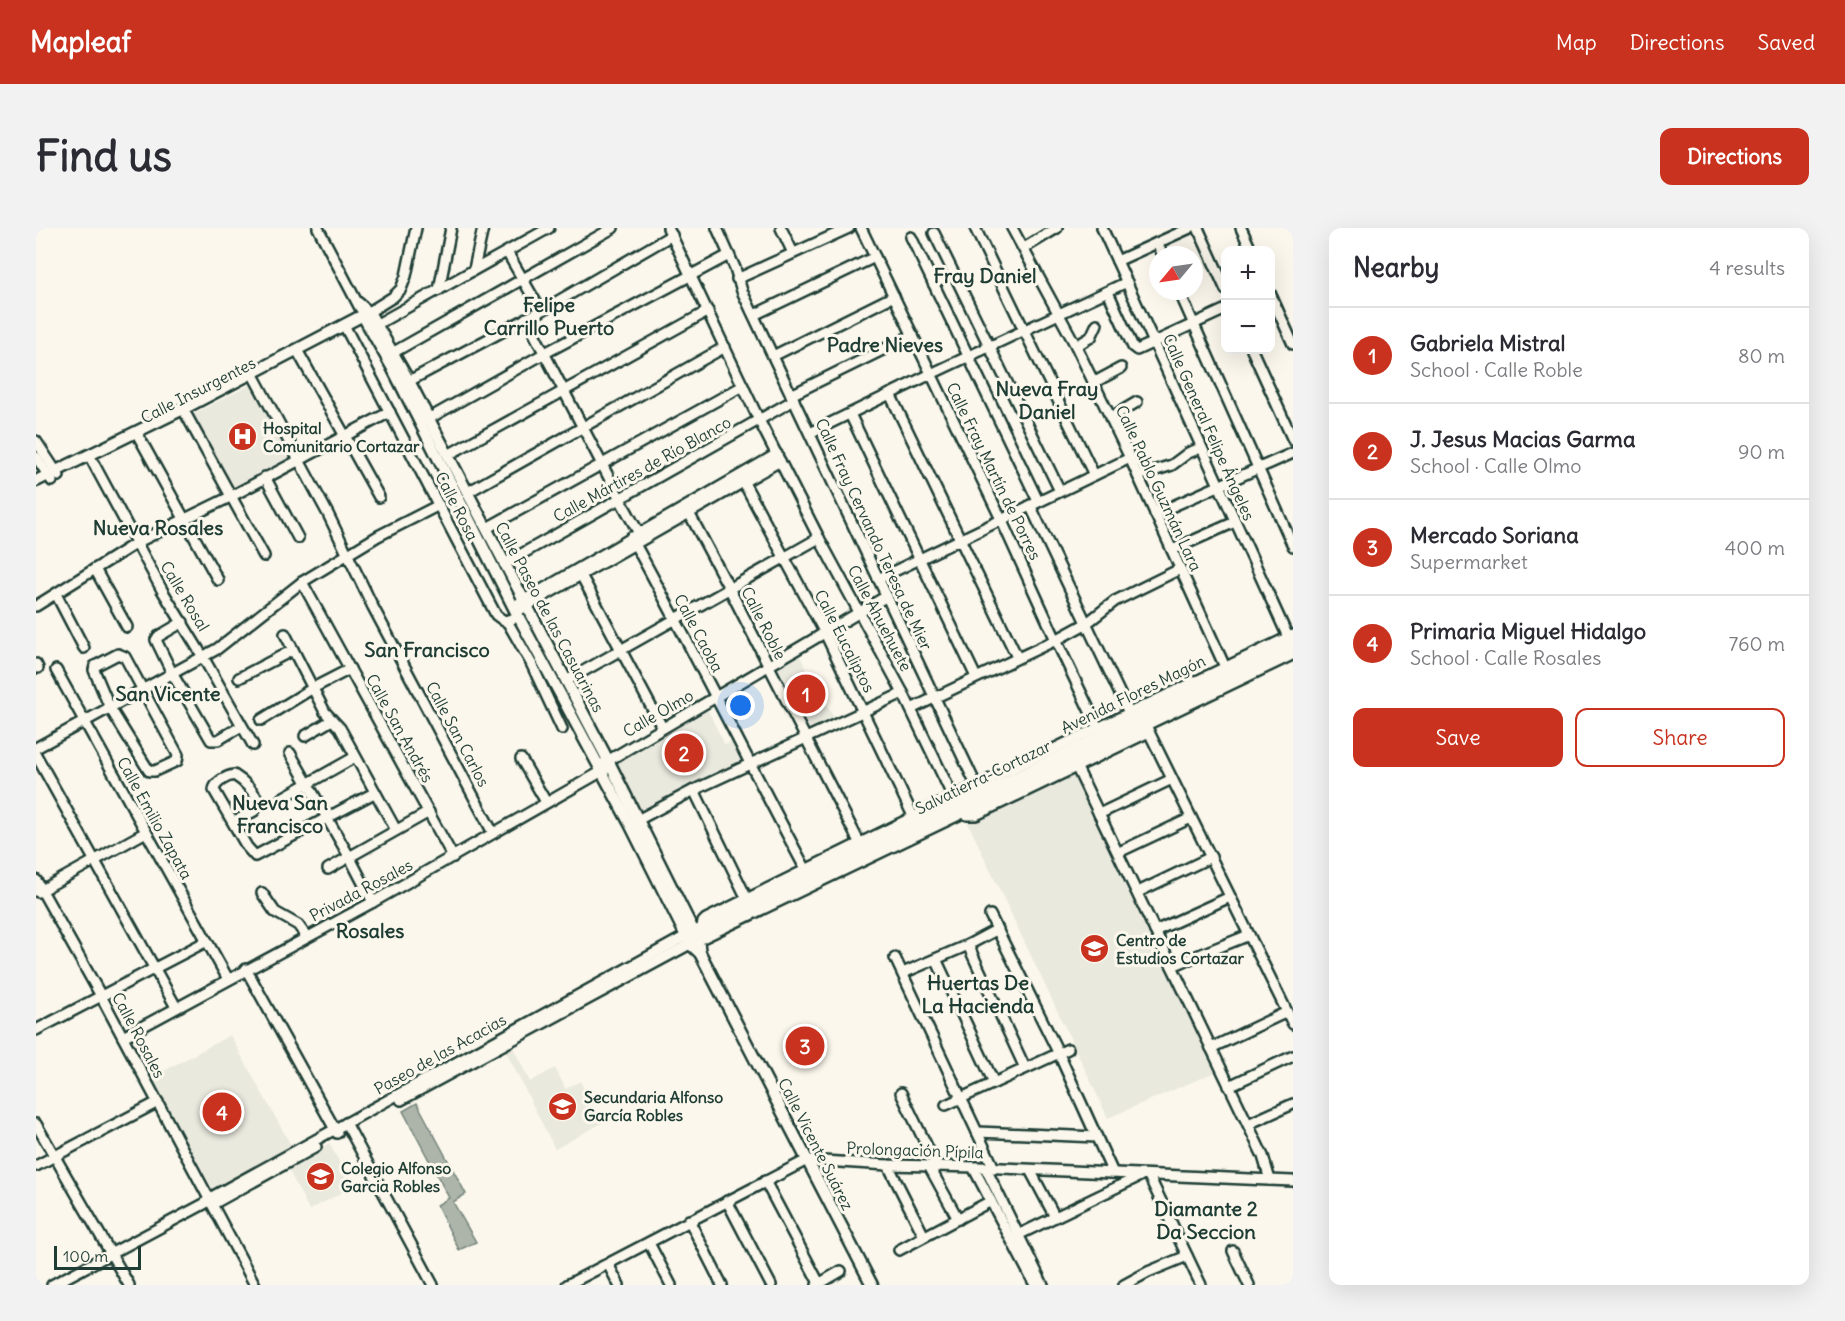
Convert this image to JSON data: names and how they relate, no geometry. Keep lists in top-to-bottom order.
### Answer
{
  "streets": {
    "main road": [
      "Calle Insurgentes",
      "Calle Paseo de las Casuarinas",
      "Salvatierra-Cortazar",
      "Calle Vicente Suárez"
    ],
    "street": [
      "Calle General Felipe Ángeles",
      "Calle Mártires de Río Blanco",
      "Calle Fray Martín de Porres",
      "Calle Pablo Guzmán Lara",
      "Calle Rosa",
      "Calle Fray Cervando Teresa de Mier",
      "Calle Rosal",
      "Calle Ahuehuete",
      "Calle Roble",
      "Calle Caoba",
      "Calle Eucaliptos",
      "Avenida Flores Magón",
      "Calle Olmo",
      "Calle San Andrés",
      "Calle San Carlos",
      "Calle Emilio Zapata",
      "Privada Rosales",
      "Calle Rosales",
      "Paseo de las Acacias",
      "Prolongación Pípila"
    ]
  },
  "crossings": [
    ["Calle Insurgentes", "Calle Rosa"],
    ["Calle Insurgentes", "Calle Rosal"],
    ["Calle Insurgentes", "Calle Paseo de las Casuarinas"],
    ["Calle Insurgentes", "Calle San Carlos"],
    ["Calle General Felipe Ángeles", "Avenida Flores Magón"],
    ["Calle General Felipe Ángeles", "Salvatierra-Cortazar"],
    ["Calle Mártires de Río Blanco", "Calle Fray Martín de Porres"],
    ["Calle Mártires de Río Blanco", "Calle Fray Cervando Teresa de Mier"],
    ["Calle Mártires de Río Blanco", "Calle Paseo de las Casuarinas"],
    ["Calle Mártires de Río Blanco", "Calle Ahuehuete"],
    ["Calle Mártires de Río Blanco", "Calle Caoba"],
    ["Calle Fray Martín de Porres", "Avenida Flores Magón"],
    ["Calle Pablo Guzmán Lara", "Avenida Flores Magón"],
    ["Calle Rosa", "Calle Paseo de las Casuarinas"],
    ["Calle Fray Cervando Teresa de Mier", "Avenida Flores Magón"],
    ["Calle Fray Cervando Teresa de Mier", "Calle Olmo"],
    ["Calle Fray Cervando Teresa de Mier", "Salvatierra-Cortazar"],
    ["Calle Paseo de las Casuarinas", "Avenida Flores Magón"],
    ["Calle Paseo de las Casuarinas", "Calle Olmo"],
    ["Calle Paseo de las Casuarinas", "Salvatierra-Cortazar"],
    ["Calle Paseo de las Casuarinas", "Privada Rosales"],
    ["Calle Paseo de las Casuarinas", "Paseo de las Acacias"],
    ["Calle Paseo de las Casuarinas", "Calle Vicente Suárez"],
    ["Calle Ahuehuete", "Avenida Flores Magón"],
    ["Calle Ahuehuete", "Calle Olmo"],
    ["Calle Ahuehuete", "Salvatierra-Cortazar"],
    ["Calle Roble", "Avenida Flores Magón"],
    ["Calle Roble", "Calle Olmo"],
    ["Calle Caoba", "Avenida Flores Magón"],
    ["Calle Caoba", "Calle Olmo"],
    ["Calle Eucaliptos", "Avenida Flores Magón"],
    ["Calle Eucaliptos", "Calle Olmo"],
    ["Avenida Flores Magón", "Salvatierra-Cortazar"],
    ["Avenida Flores Magón", "Paseo de las Acacias"],
    ["Avenida Flores Magón", "Calle Vicente Suárez"],
    ["Calle Olmo", "Privada Rosales"],
    ["Calle San Andrés", "Privada Rosales"],
    ["Calle San Carlos", "Privada Rosales"],
    ["Salvatierra-Cortazar", "Paseo de las Acacias"],
    ["Salvatierra-Cortazar", "Calle Vicente Suárez"],
    ["Calle Emilio Zapata", "Privada Rosales"],
    ["Privada Rosales", "Calle Rosales"],
    ["Calle Rosales", "Paseo de las Acacias"],
    ["Paseo de las Acacias", "Calle Vicente Suárez"],
    ["Calle Vicente Suárez", "Prolongación Pípila"]
  ],
  "districts": [
    "Fray Daniel",
    "Felipe Carrillo Puerto",
    "Padre Nieves",
    "Nueva Fray Daniel",
    "Nueva Rosales",
    "San Francisco",
    "San Vicente",
    "Nueva San Francisco",
    "Rosales",
    "Huertas De La Hacienda",
    "Diamante 2 Da Seccion"
  ],
  "places": {
    "hospital": ["Hospital Comunitario Cortazar"],
    "school or university": ["Centro de Estudios Cortazar", "Secundaria Alfonso García Robles", "Colegio Alfonso Garcia Robles"]
  },
  "scale_bar": "100 m",
  "north": "bottom left",
  "page": {
    "header": "Mapleaf",
    "nav": ["Map", "Directions", "Saved"],
    "buttons": [
      "Directions",
      ["Save", "Share"]
    ],
    "title": "Find us",
    "heading": ["Nearby", "4 results"],
    "map_buttons": ["+", "−"],
    "list": [
      {
        "mark": "1",
        "name": "Gabriela Mistral",
        "note": "School · Calle Roble",
        "value": "80 m"
      },
      {
        "mark": "2",
        "name": "J. Jesus Macias Garma",
        "note": "School · Calle Olmo",
        "value": "90 m"
      },
      {
        "mark": "3",
        "name": "Mercado Soriana",
        "note": "Supermarket",
        "value": "400 m"
      },
      {
        "mark": "4",
        "name": "Primaria Miguel Hidalgo",
        "note": "School · Calle Rosales",
        "value": "760 m"
      }
    ],
    "pins": [
      "1",
      "2",
      "3",
      "4"
    ],
    "scale": "100 m"
  }
}
